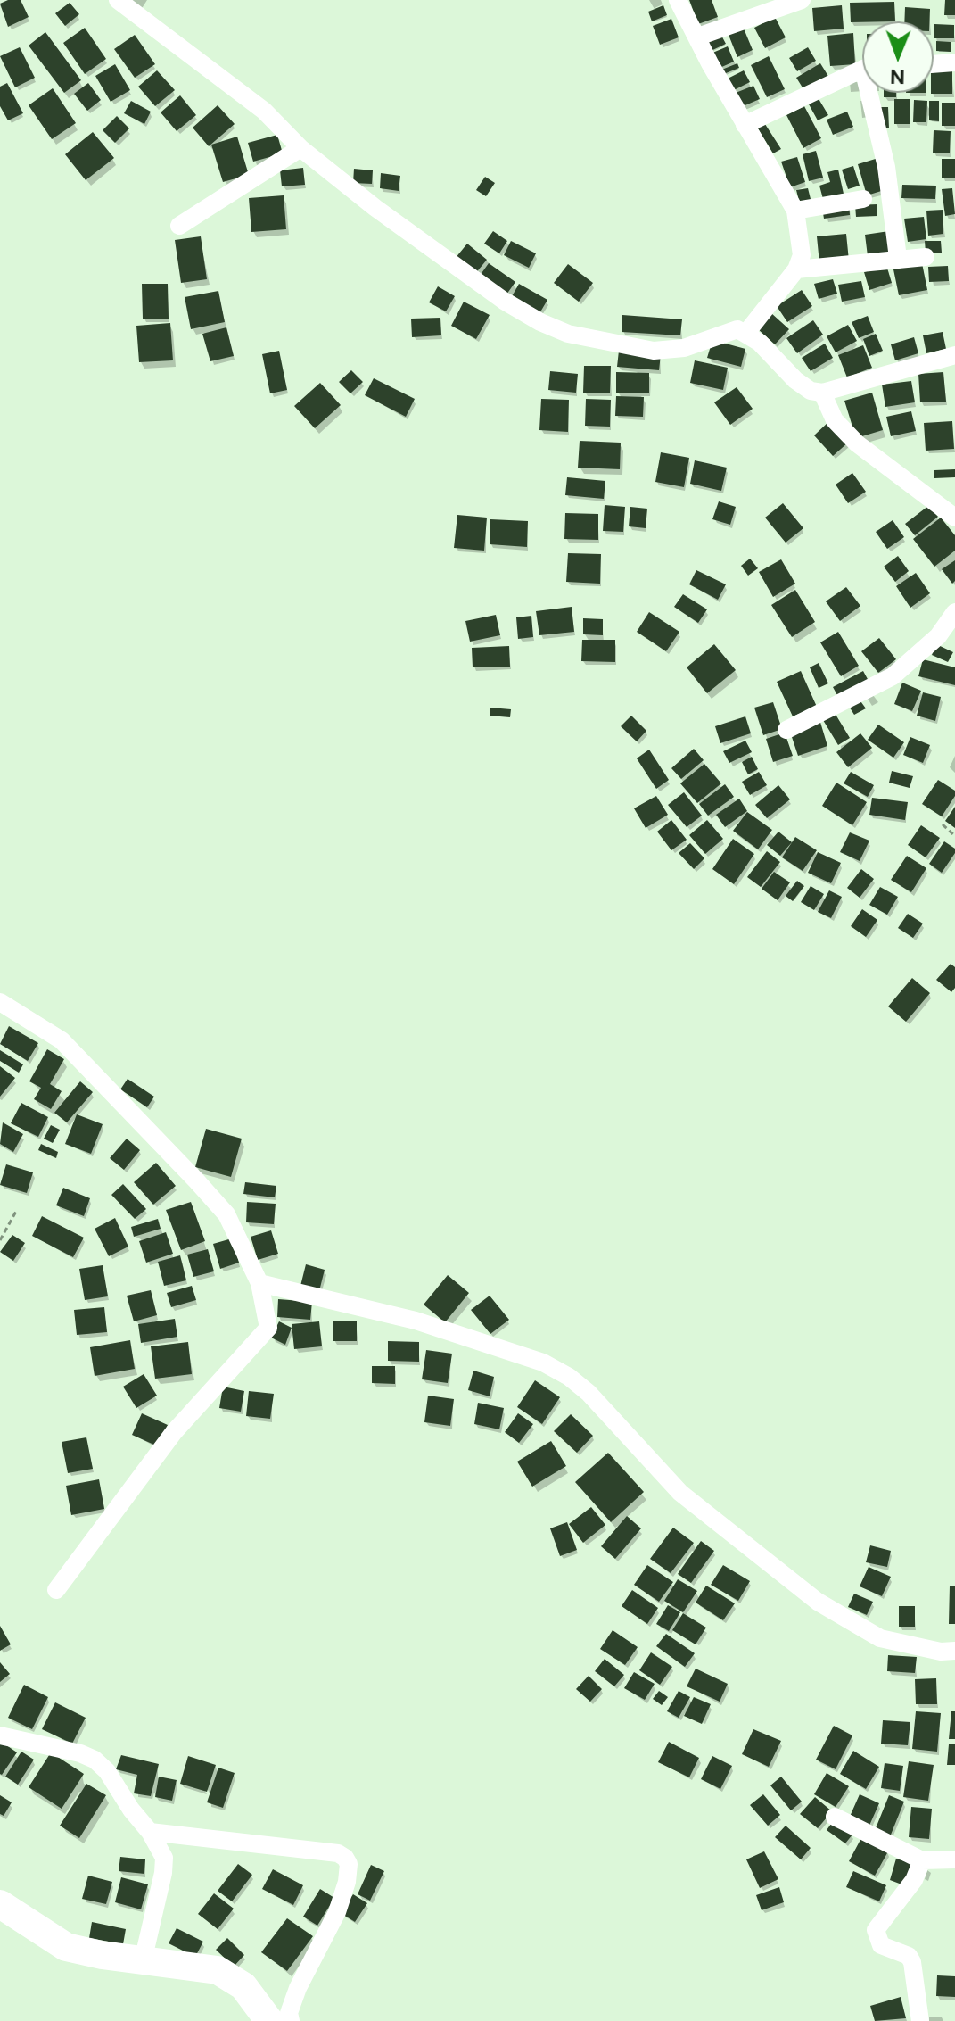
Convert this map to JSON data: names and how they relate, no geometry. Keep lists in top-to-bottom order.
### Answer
{
  "north": "bottom"
}
